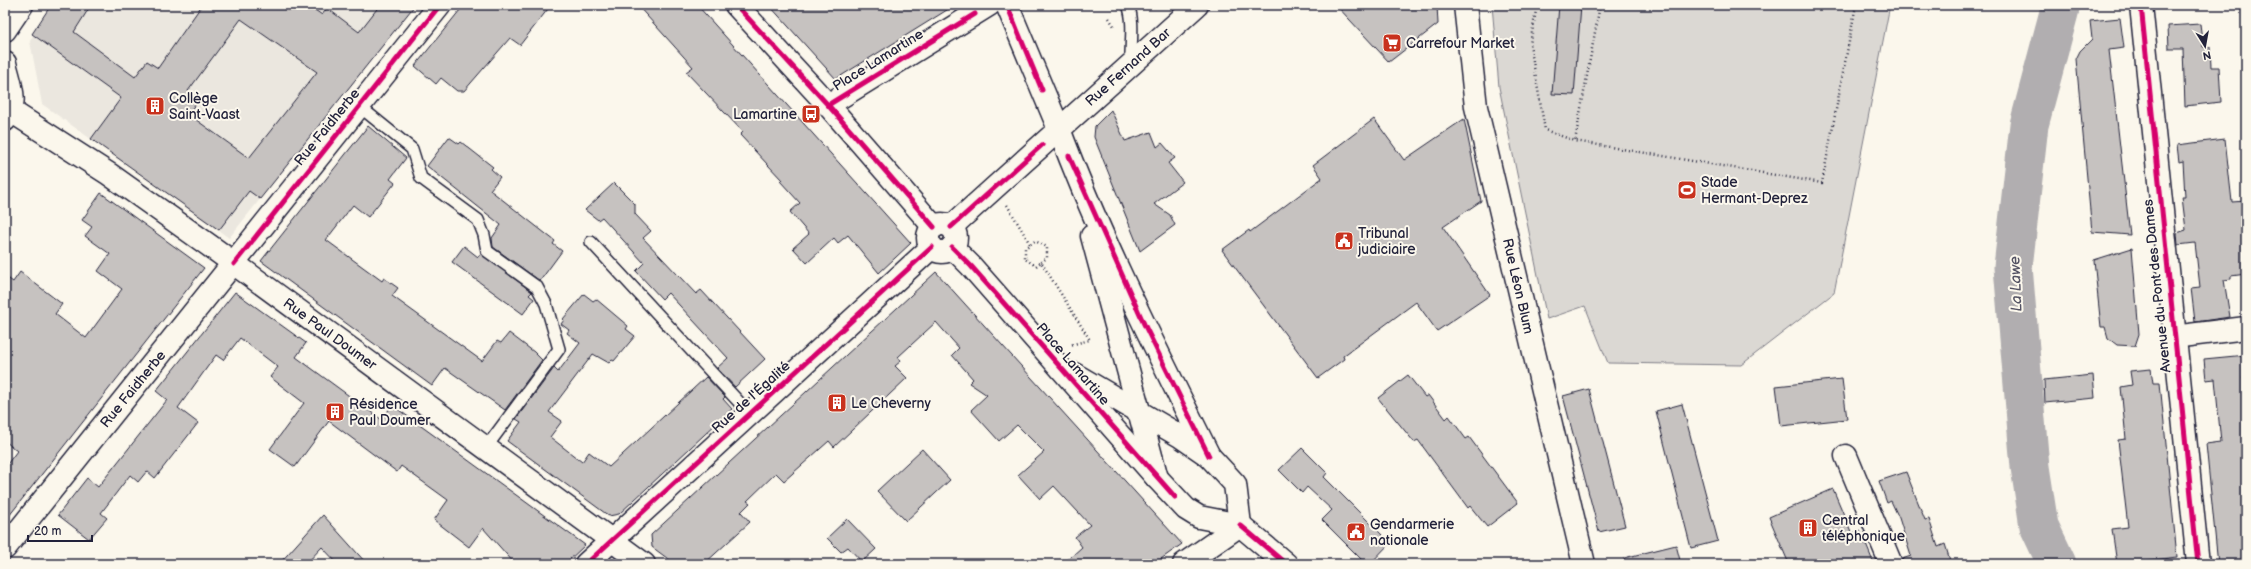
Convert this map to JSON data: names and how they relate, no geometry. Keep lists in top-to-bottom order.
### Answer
{
  "streets": {
    "street": [
      "Place Lamartine",
      "Rue Fernand Bar",
      "Rue Faidherbe",
      "Rue Léon Blum",
      "Avenue du Pont des Dames",
      "Rue Paul Doumer",
      "Rue de l'Égalité"
    ]
  },
  "crossings": [
    ["Place Lamartine", "Rue de l'Égalité"],
    ["Rue Faidherbe", "Rue Paul Doumer"],
    ["Rue Paul Doumer", "Rue de l'Égalité"]
  ],
  "water": ["La Lawe"],
  "places": {
    "supermarket": ["Carrefour Market"],
    "building": [
      "Collège Saint-Vaast",
      "Le Cheverny",
      "Résidence Paul Doumer",
      "Central téléphonique"
    ],
    "bus stop": ["Lamartine"],
    "sports": ["Stade Hermant-Deprez"],
    "public building": ["Tribunal judiciaire", "Gendarmerie nationale"]
  },
  "scale_bar": "20 m",
  "north": "bottom"
}
